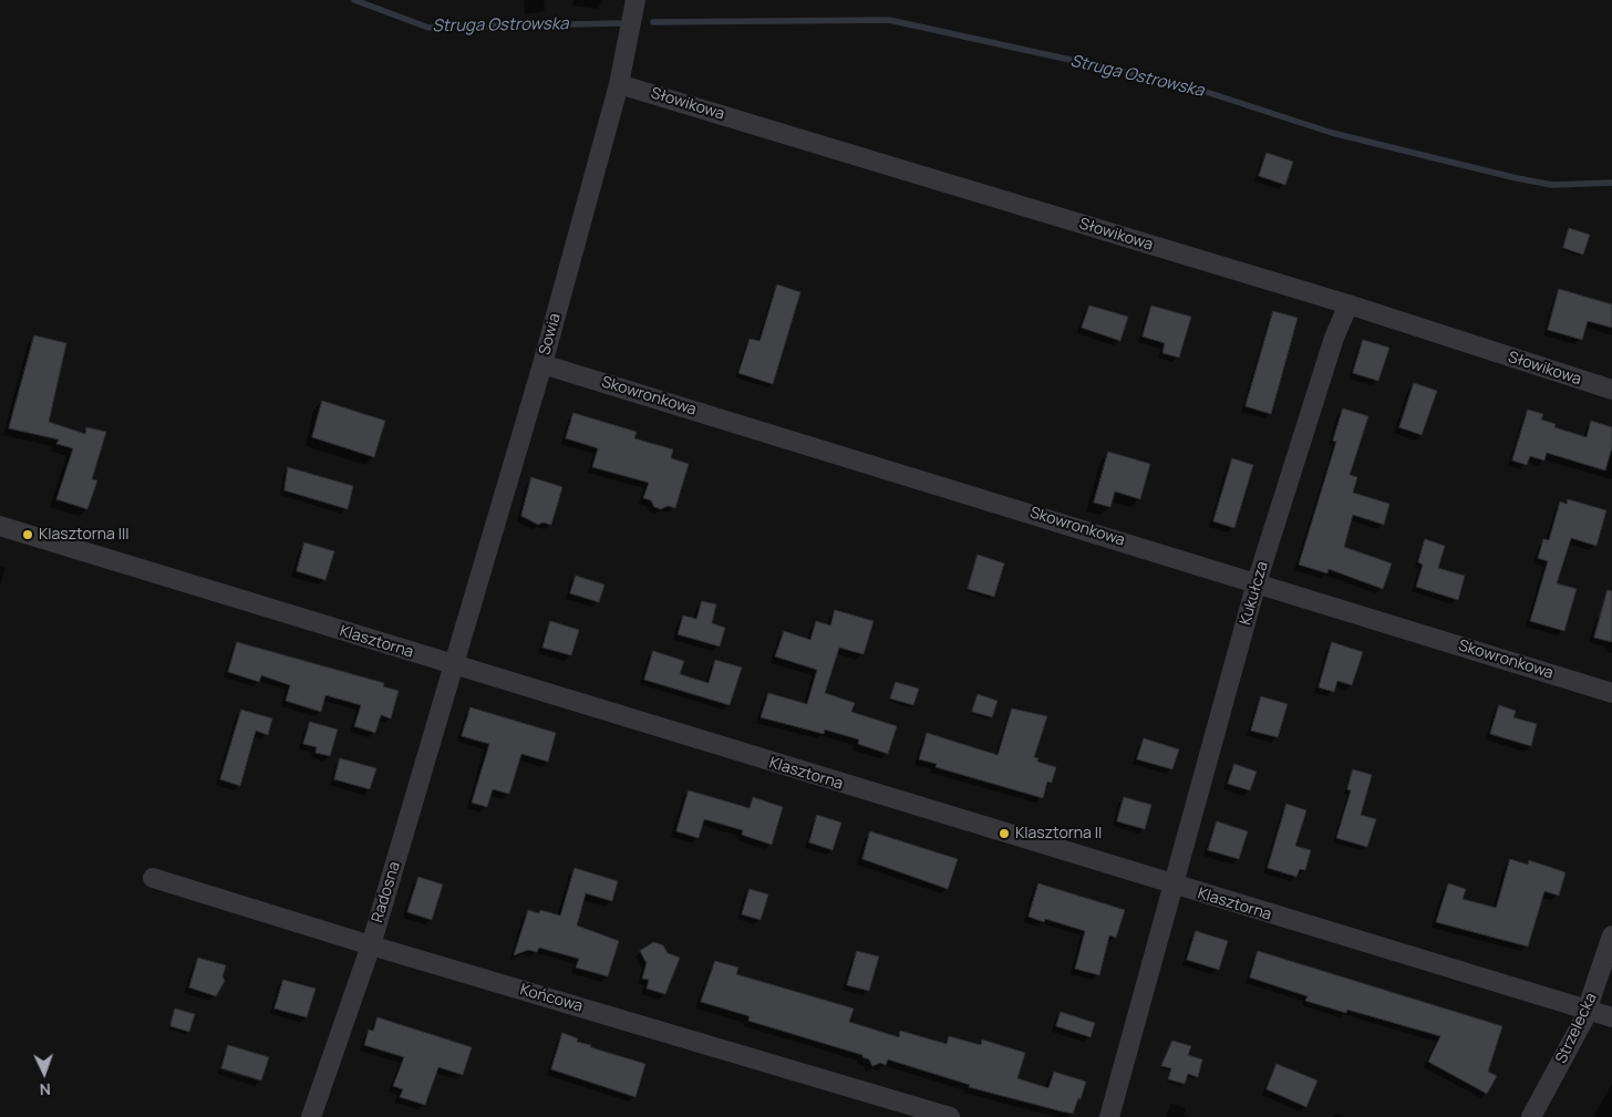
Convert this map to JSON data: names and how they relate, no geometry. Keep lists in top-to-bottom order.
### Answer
{
  "streets": {
    "street": [
      "Słowikowa",
      "Sowia",
      "Skowronkowa",
      "Kukułcza",
      "Klasztorna",
      "Radosna",
      "Końcowa",
      "Strzelecka"
    ]
  },
  "crossings": [
    ["Słowikowa", "Sowia"],
    ["Słowikowa", "Kukułcza"],
    ["Sowia", "Skowronkowa"],
    ["Sowia", "Klasztorna"],
    ["Sowia", "Radosna"],
    ["Skowronkowa", "Kukułcza"],
    ["Kukułcza", "Klasztorna"],
    ["Klasztorna", "Radosna"],
    ["Klasztorna", "Strzelecka"],
    ["Radosna", "Końcowa"]
  ],
  "water": ["Struga Ostrowska"],
  "places": ["Klasztorna III", "Klasztorna II"],
  "north": "bottom"
}
